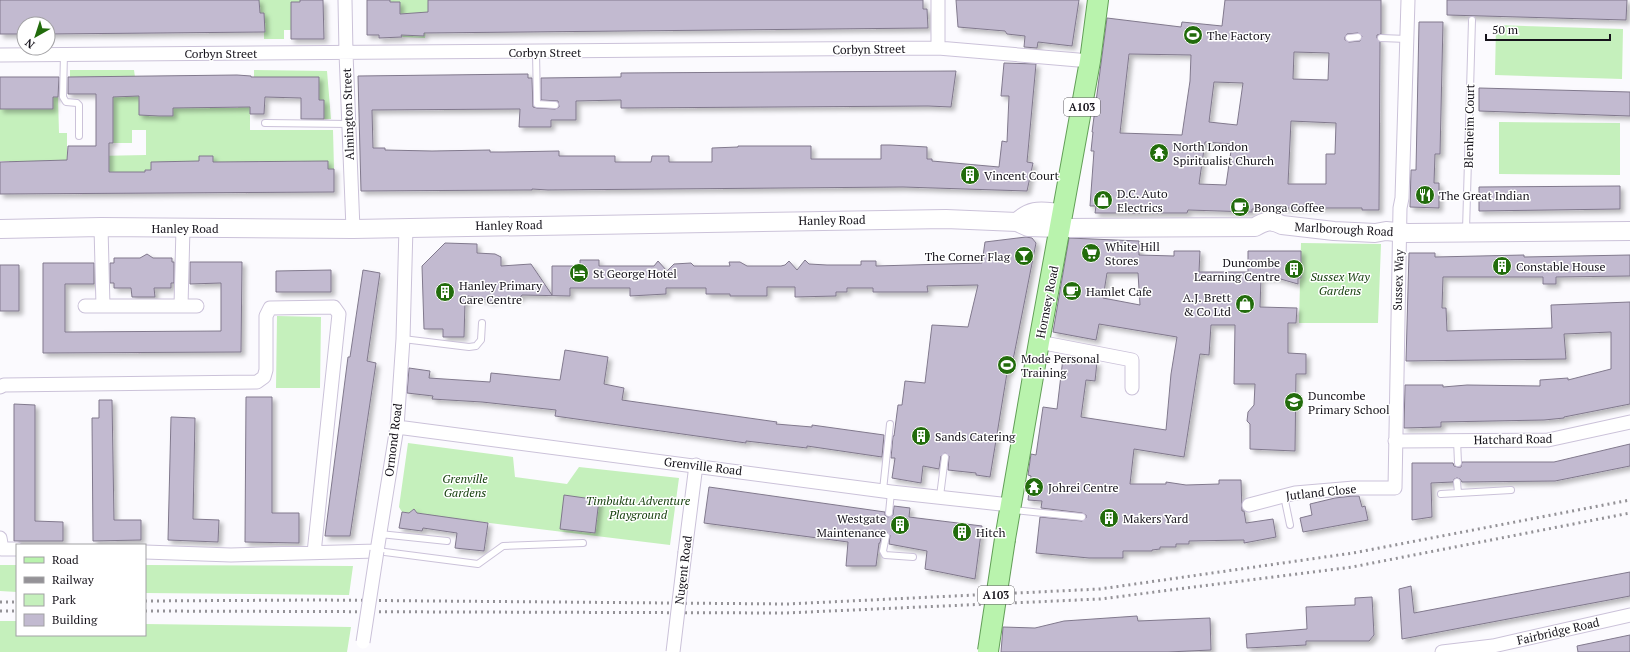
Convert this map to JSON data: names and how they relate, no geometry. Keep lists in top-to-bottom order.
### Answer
{
  "streets": {
    "main road": ["A103", "Hornsey Road"],
    "street": [
      "Corbyn Street",
      "Almington Street",
      "Hanley Road",
      "Marlborough Road",
      "Sussex Way",
      "Hatchard Road",
      "Ormond Road",
      "Grenville Road",
      "Jutland Close",
      "Nugent Road",
      "Fairbridge Road"
    ],
    "lane": ["Blenheim Court"]
  },
  "crossings": [
    ["Corbyn Street", "Almington Street"],
    ["Corbyn Street", "Hornsey Road"],
    ["Almington Street", "Hanley Road"],
    ["Blenheim Court", "Marlborough Road"],
    ["Hanley Road", "Marlborough Road"],
    ["Hanley Road", "Hornsey Road"],
    ["Hanley Road", "Ormond Road"],
    ["Marlborough Road", "Sussex Way"],
    ["Marlborough Road", "Hornsey Road"],
    ["Sussex Way", "Hatchard Road"],
    ["Sussex Way", "Jutland Close"],
    ["Hornsey Road", "Grenville Road"],
    ["Ormond Road", "Grenville Road"],
    ["Grenville Road", "Nugent Road"]
  ],
  "parks": ["Sussex Way Gardens", "Grenville Gardens", "Timbuktu Adventure Playground"],
  "places": {
    "sports": ["The Factory", "Mode Personal Training"],
    "temple": ["North London Spiritualist Church", "Johrei Centre"],
    "building": [
      "Vincent Court",
      "Constable House",
      "Duncombe Learning Centre",
      "Hanley Primary Care Centre",
      "Sands Catering",
      "Makers Yard",
      "Westgate Maintenance",
      "Hitch"
    ],
    "restaurant": ["The Great Indian"],
    "shop": ["D.C. Auto Electrics", "A.J. Brett & Co Ltd"],
    "cafe": ["Bonga Coffee", "Hamlet Cafe"],
    "supermarket": ["White Hill Stores"],
    "bar": ["The Corner Flag"],
    "hotel": ["St George Hotel"],
    "school or university": ["Duncombe Primary School"]
  },
  "legend": [
    "Road",
    "Railway",
    "Park",
    "Building"
  ],
  "scale_bar": "50 m",
  "north": "bottom left"
}
